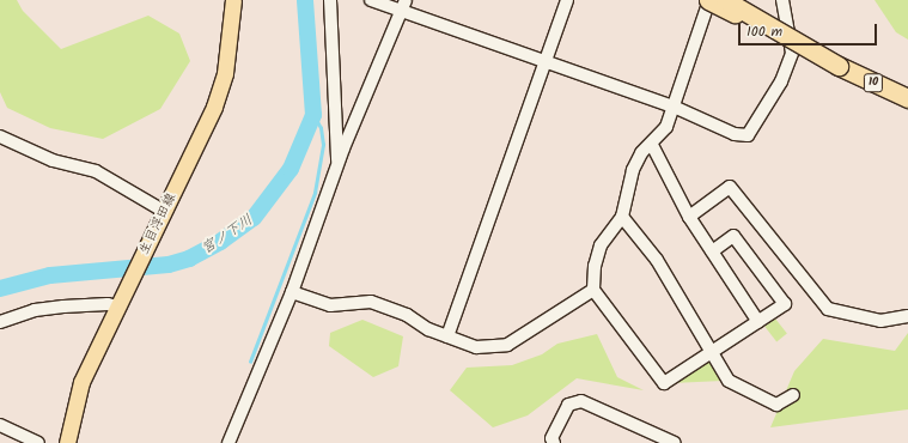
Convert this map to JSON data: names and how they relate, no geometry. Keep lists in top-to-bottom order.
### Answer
{
  "streets": {
    "highway": ["10"],
    "main road": ["生目浮田線"]
  },
  "water": ["宮ノ下川"],
  "scale_bar": "100 m"
}
